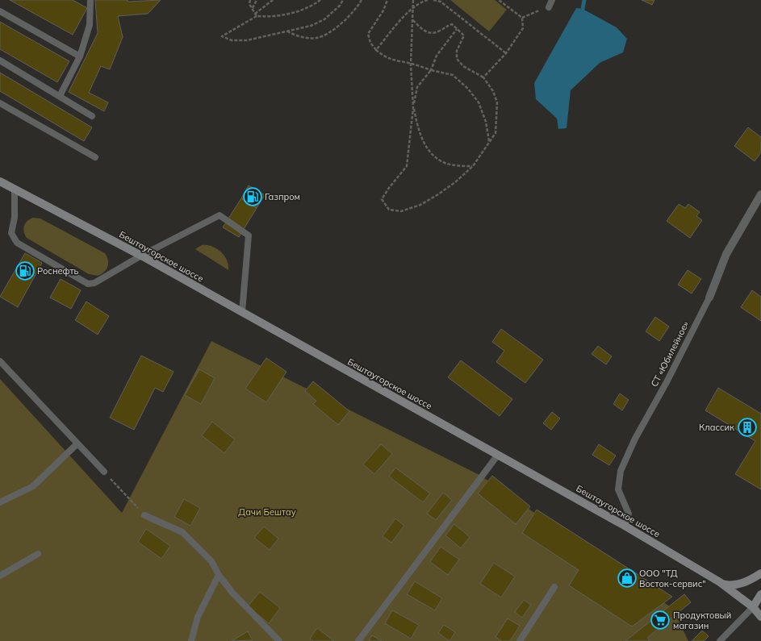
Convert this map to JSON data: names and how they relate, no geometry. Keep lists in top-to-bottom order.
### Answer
{
  "streets": {
    "main road": ["Бештаугорское шоссе"],
    "street": ["СТ «Юбилейное»"]
  },
  "crossings": [
    ["Бештаугорское шоссе", "СТ «Юбилейное»"]
  ],
  "parks": ["Дачи Бештау"],
  "places": {
    "fuel station": ["Газпром", "Роснефть"],
    "building": ["Классик"],
    "shop": ["ООО \"ТД Восток-сервис\""],
    "supermarket": ["Продуктовый магазин"]
  }
}
